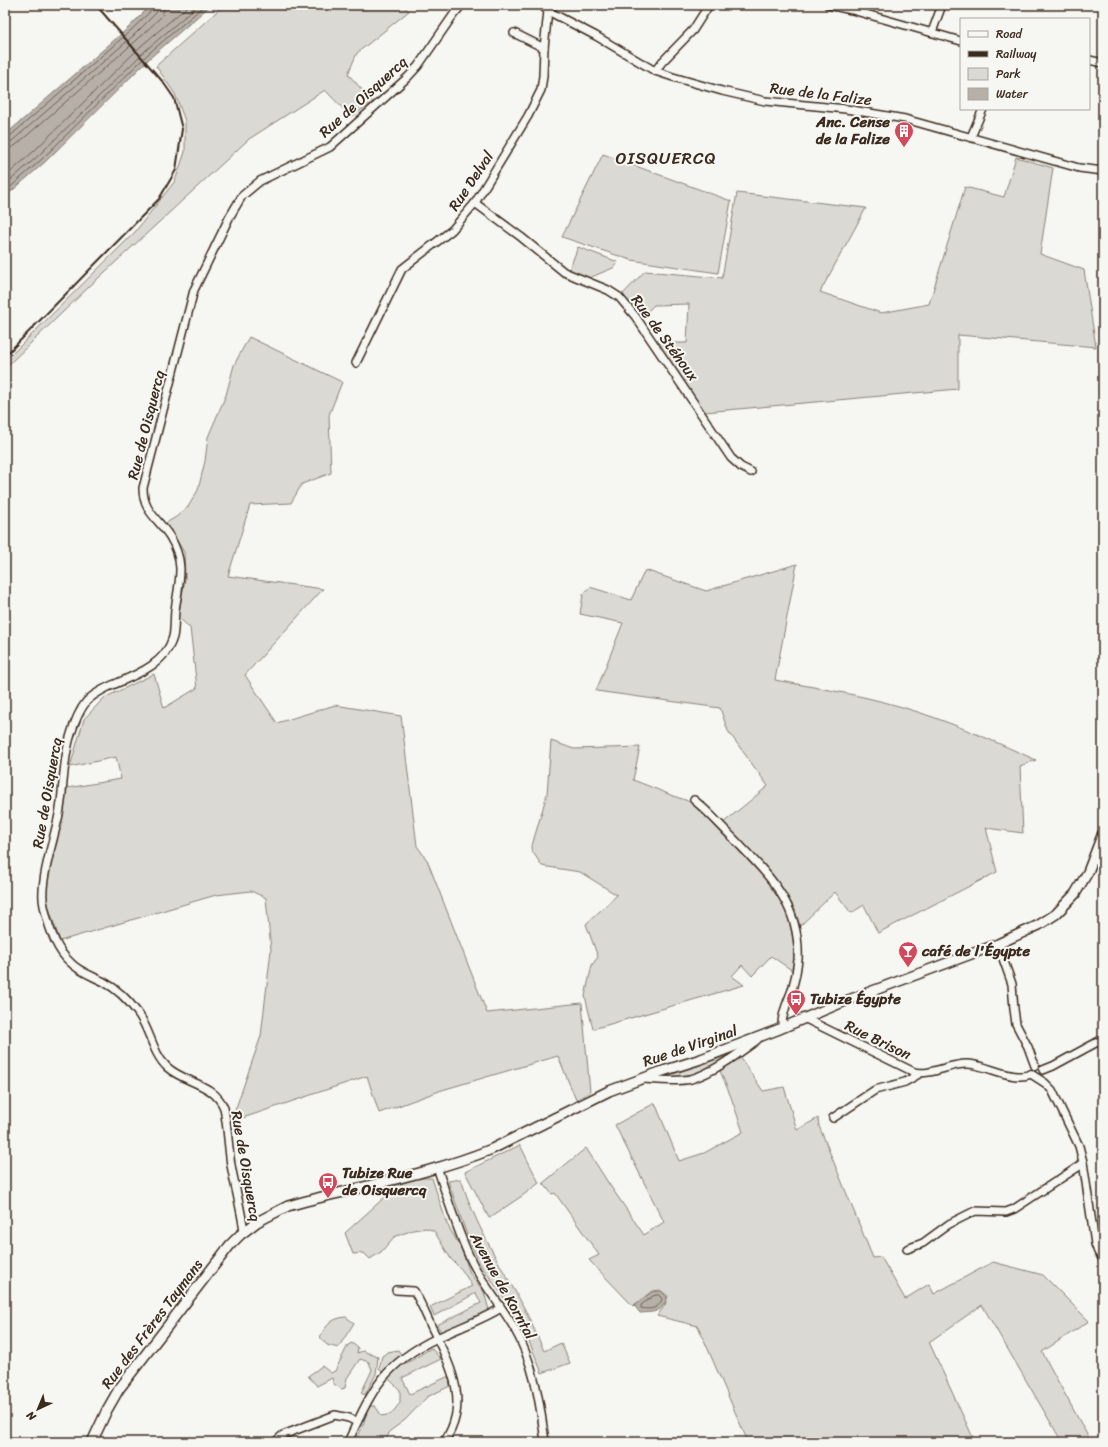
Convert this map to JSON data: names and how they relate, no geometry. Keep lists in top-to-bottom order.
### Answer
{
  "streets": {
    "street": [
      "Rue de la Falize",
      "Rue de Oisquercq",
      "Rue Delval",
      "Rue de Stéhoux",
      "Rue Brison",
      "Rue de Virginal",
      "Avenue de Korntal",
      "Rue des Frères Taymans"
    ]
  },
  "crossings": [
    ["Rue de la Falize", "Rue Delval"],
    ["Rue de Oisquercq", "Rue de Virginal"],
    ["Rue de Oisquercq", "Rue des Frères Taymans"],
    ["Rue Delval", "Rue de Stéhoux"],
    ["Rue Brison", "Rue de Virginal"],
    ["Rue de Virginal", "Avenue de Korntal"],
    ["Rue de Virginal", "Rue des Frères Taymans"]
  ],
  "districts": ["OISQUERCQ"],
  "places": {
    "building": ["Anc. Cense de la Falize"],
    "bar": ["café de l'Égypte"],
    "bus stop": ["Tubize Égypte", "Tubize Rue de Oisquercq"]
  },
  "legend": [
    "Road",
    "Railway",
    "Park",
    "Water"
  ],
  "north": "bottom left"
}
